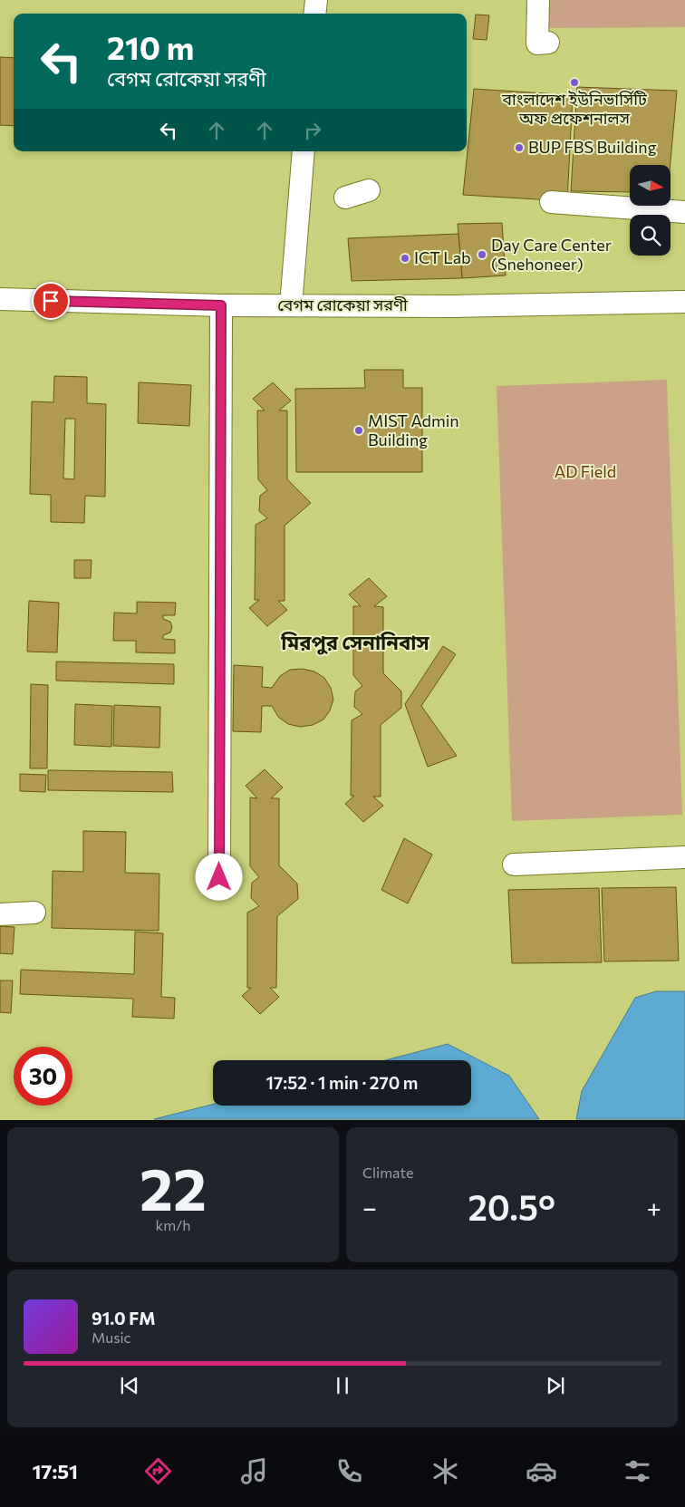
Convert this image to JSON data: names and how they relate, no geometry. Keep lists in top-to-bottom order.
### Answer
{
  "streets": {
    "street": ["বেগম রোকেয়া সরণী"]
  },
  "districts": ["মিরপুর সেনানিবাস"],
  "parks": ["AD Field"],
  "places": [
    "বাংলাদেশ ইউনিভার্সিটি অফ প্রফেশনালস",
    "BUP FBS Building",
    "Day Care Center (Snehoneer)",
    "ICT Lab",
    "MIST Admin Building"
  ],
  "north": "right",
  "page": {
    "turn": ["210 m", "বেগম রোকেয়া সরণী"],
    "limit": "30",
    "trip": "17:52 · 1 min · 270 m",
    "tile": [
      ["22", "km/h"],
      "Climate"
    ],
    "heat": ["−", "20.5°", "+"],
    "song": ["91.0 FM", "Music"],
    "tabs": "17:51"
  }
}
